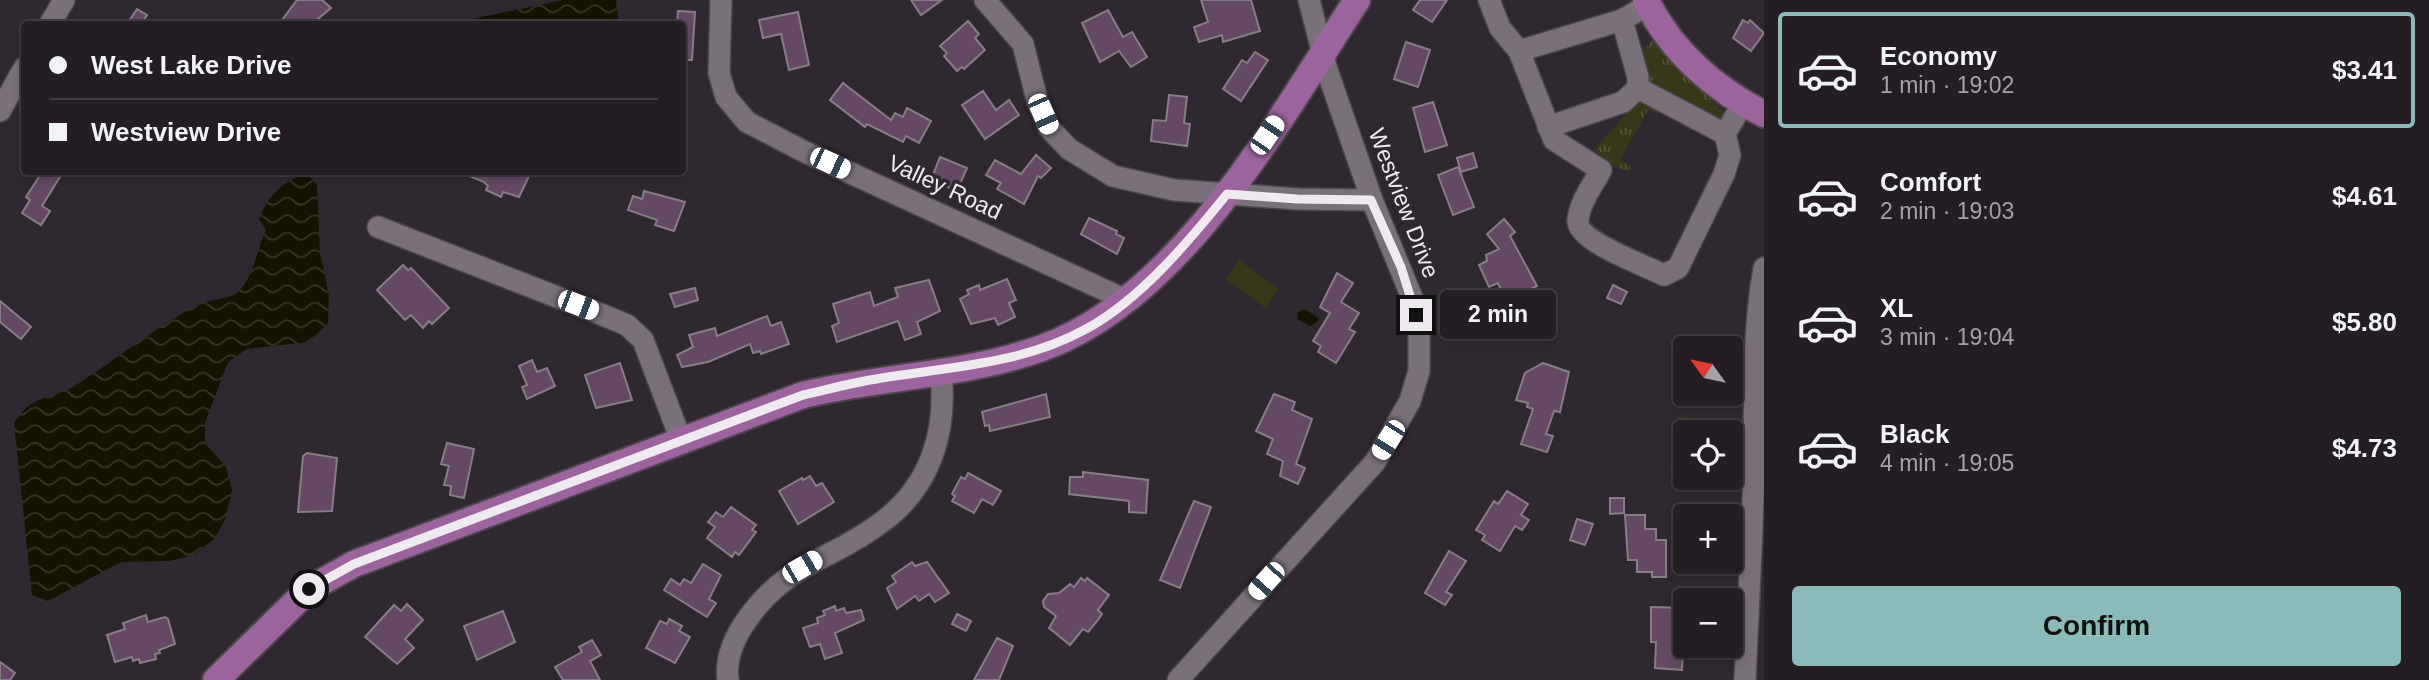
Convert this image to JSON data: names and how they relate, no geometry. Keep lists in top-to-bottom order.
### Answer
{
  "streets": {
    "street": ["Valley Road", "Westview Drive"]
  },
  "north": "top left",
  "page": {
    "list": [
      {
        "name": "Economy",
        "note": "1 min · 19:02",
        "value": "$3.41"
      },
      {
        "name": "Comfort",
        "note": "2 min · 19:03",
        "value": "$4.61"
      },
      {
        "name": "XL",
        "note": "3 min · 19:04",
        "value": "$5.80"
      },
      {
        "name": "Black",
        "note": "4 min · 19:05",
        "value": "$4.73"
      }
    ],
    "banner": ["West Lake Drive", "Westview Drive"],
    "bubble": "2 min",
    "map_buttons": ["+", "−"],
    "buttons": "Confirm"
  }
}
